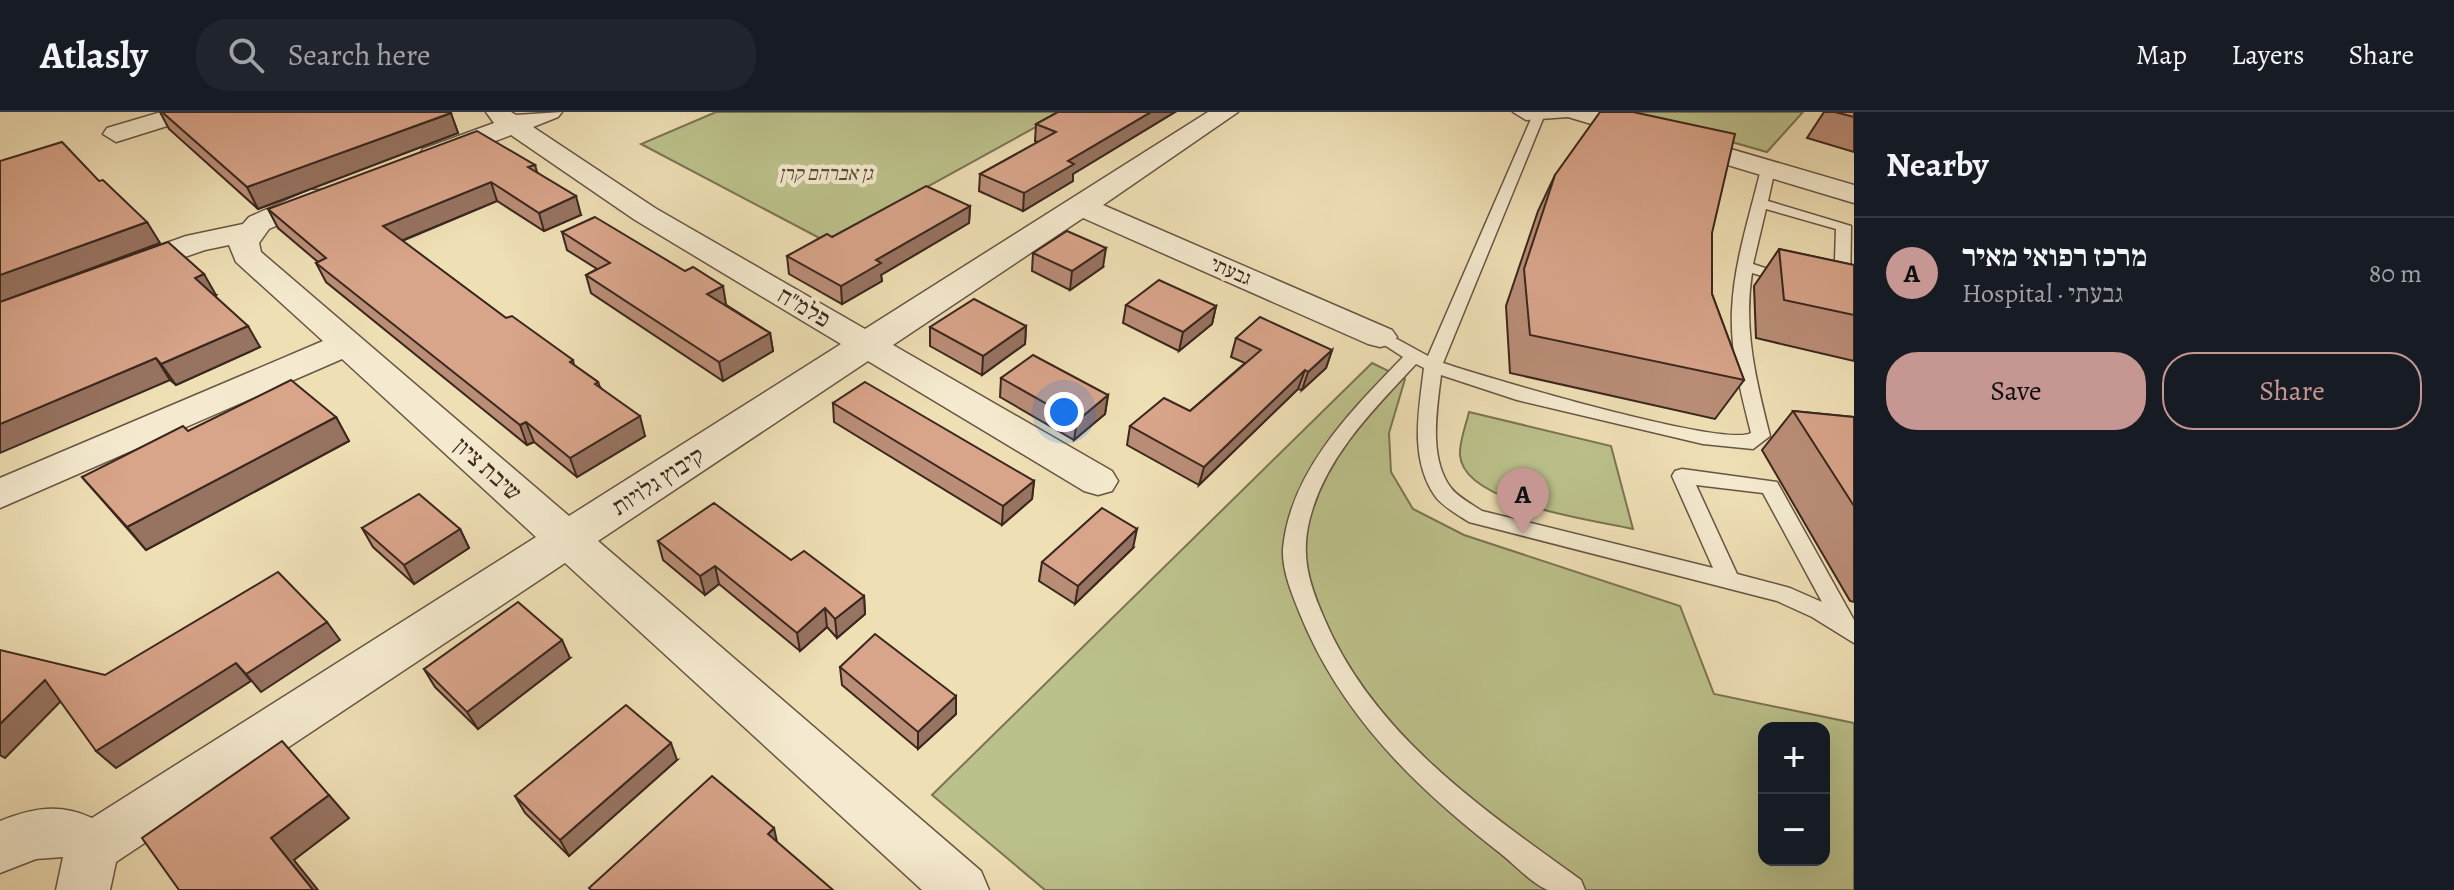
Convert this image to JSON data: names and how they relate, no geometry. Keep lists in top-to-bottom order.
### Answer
{
  "streets": {
    "street": [
      "גבעתי",
      "פלמ\"ח",
      "שיבת ציון",
      "קיבוץ גלויות"
    ]
  },
  "crossings": [
    ["גבעתי", "קיבוץ גלויות"],
    ["פלמ\"ח", "קיבוץ גלויות"],
    ["שיבת ציון", "קיבוץ גלויות"]
  ],
  "parks": ["גן אברהם קרן"],
  "page": {
    "header": "Atlasly",
    "search": "Search here",
    "nav": ["Map", "Layers", "Share"],
    "heading": "Nearby",
    "list": [
      {
        "mark": "A",
        "name": "מרכז רפואי מאיר",
        "note": "Hospital · גבעתי",
        "value": "80 m"
      }
    ],
    "buttons": ["Save", "Share"],
    "pins": "A",
    "map_buttons": ["+", "−"]
  }
}
